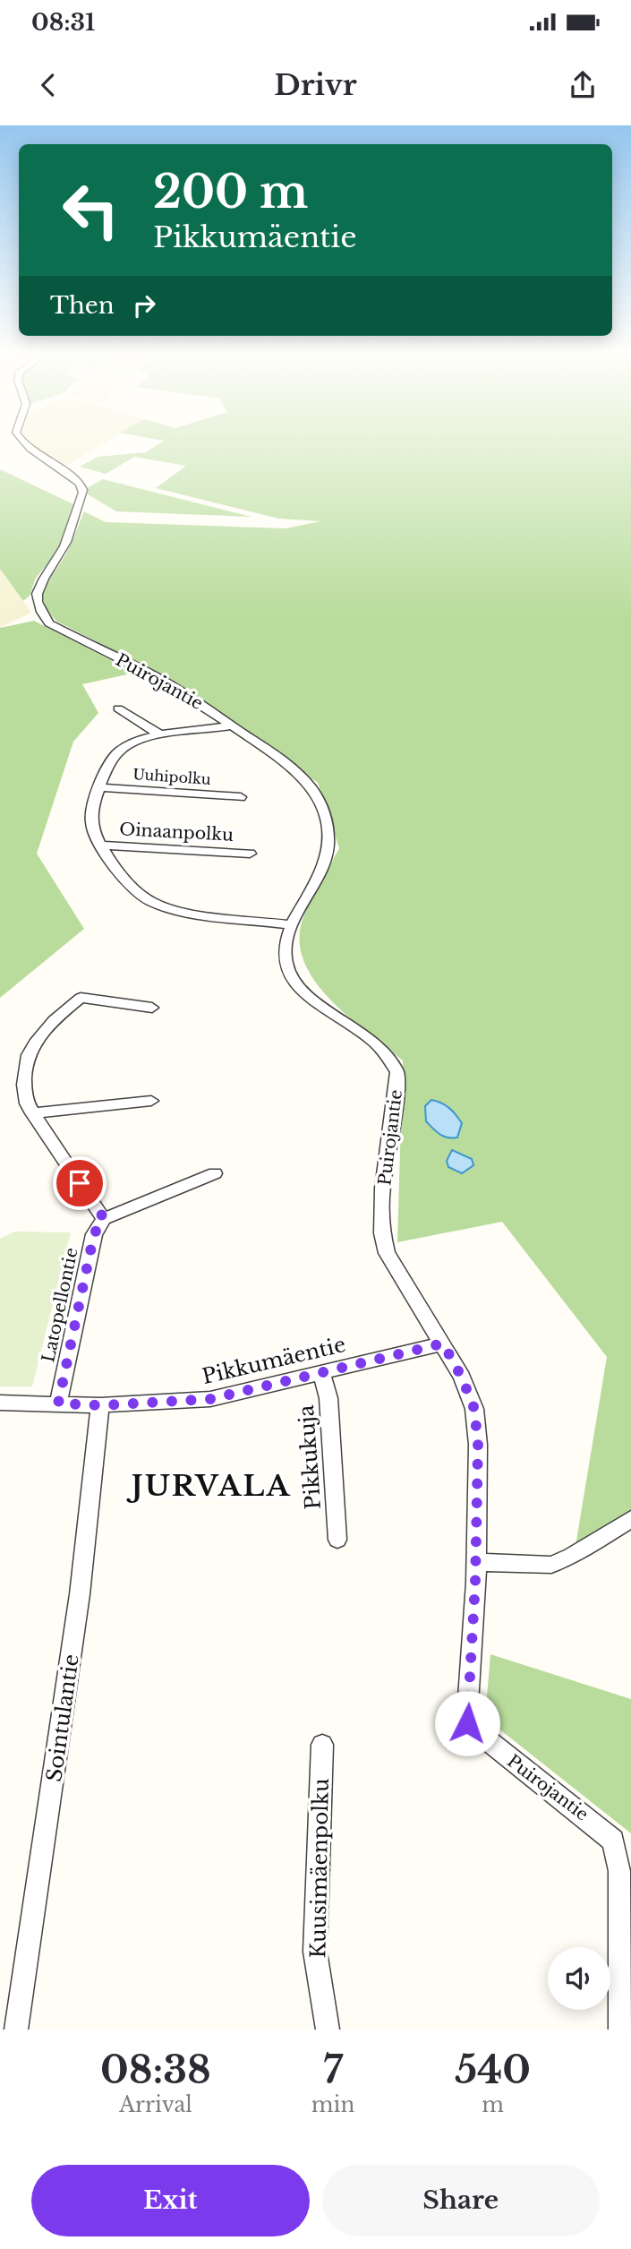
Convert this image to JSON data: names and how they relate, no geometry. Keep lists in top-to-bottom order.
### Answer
{
  "streets": {
    "street": [
      "Puirojantie",
      "Uuhipolku",
      "Oinaanpolku",
      "Latopellontie",
      "Pikkumäentie",
      "Pikkukuja",
      "Sointulantie",
      "Kuusimäenpolku"
    ]
  },
  "crossings": [
    ["Puirojantie", "Uuhipolku"],
    ["Puirojantie", "Oinaanpolku"],
    ["Puirojantie", "Pikkumäentie"],
    ["Uuhipolku", "Oinaanpolku"],
    ["Latopellontie", "Pikkumäentie"],
    ["Pikkumäentie", "Pikkukuja"],
    ["Pikkumäentie", "Sointulantie"]
  ],
  "districts": ["JURVALA"],
  "page": {
    "status": "08:31",
    "header": "Drivr",
    "turn": ["200 m", "Pikkumäentie"],
    "then": "Then",
    "eta": [
      "08:38",
      "Arrival",
      "7",
      "min",
      "540",
      "m"
    ],
    "buttons": ["Exit", "Share"]
  }
}
